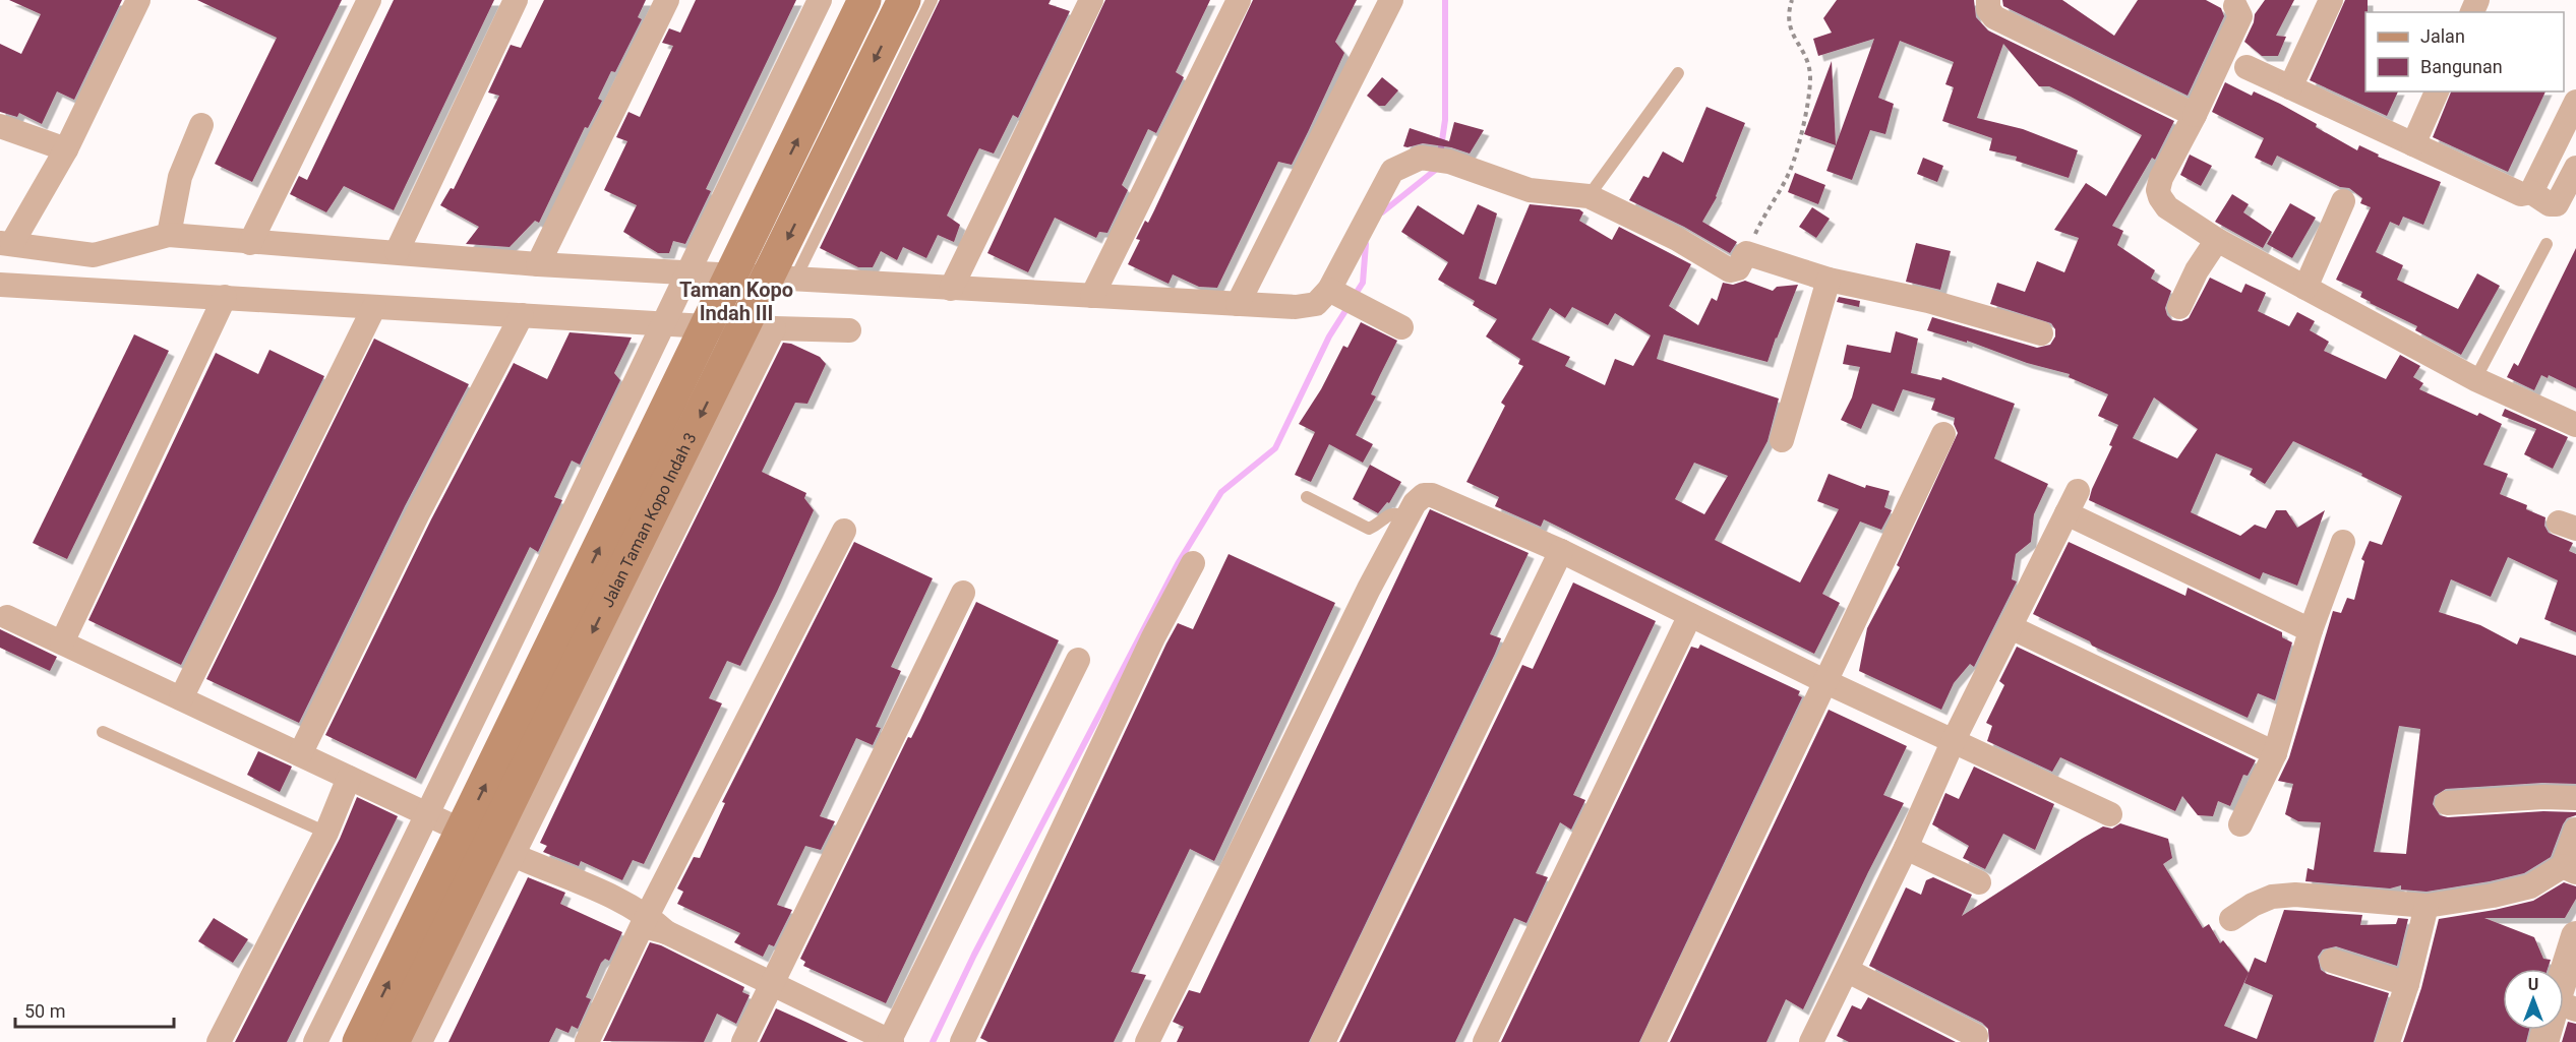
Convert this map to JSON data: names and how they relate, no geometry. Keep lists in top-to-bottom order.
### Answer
{
  "streets": {
    "main road": ["Jalan Taman Kopo Indah 3"]
  },
  "districts": ["Taman Kopo Indah III"],
  "legend": ["Jalan", "Bangunan"],
  "scale_bar": "50 m",
  "north": "top"
}
